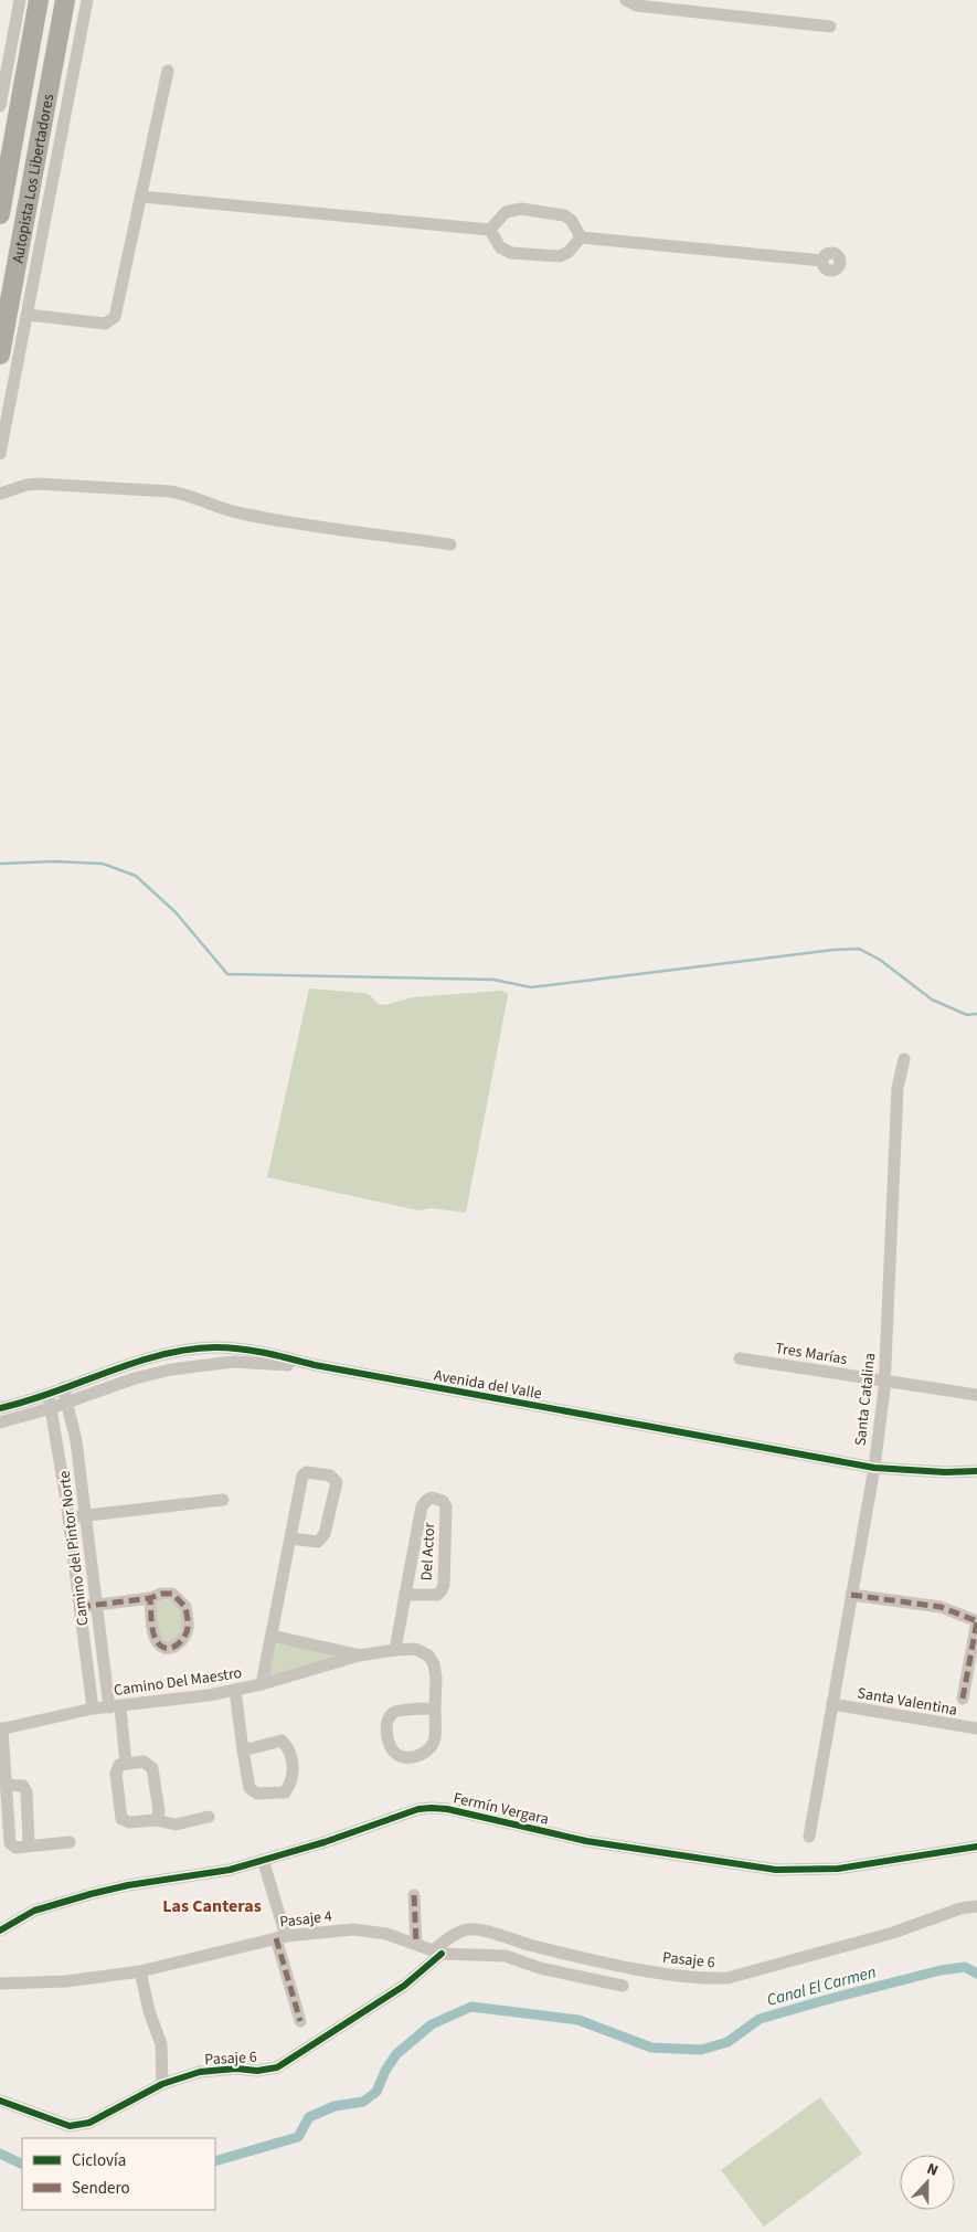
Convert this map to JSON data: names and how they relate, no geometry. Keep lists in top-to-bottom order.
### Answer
{
  "streets": {
    "highway": ["Autopista Los Libertadores"],
    "street": [
      "Tres Marías",
      "Avenida del Valle",
      "Santa Catalina",
      "Camino del Pintor Norte",
      "Del Actor",
      "Camino Del Maestro",
      "Santa Valentina",
      "Fermín Vergara",
      "Pasaje 4",
      "Pasaje 6"
    ]
  },
  "crossings": [
    ["Tres Marías", "Santa Catalina"],
    ["Avenida del Valle", "Santa Catalina"],
    ["Avenida del Valle", "Camino del Pintor Norte"],
    ["Santa Catalina", "Santa Valentina"],
    ["Camino del Pintor Norte", "Camino Del Maestro"],
    ["Pasaje 4", "Pasaje 6"]
  ],
  "districts": ["Las Canteras"],
  "water": ["Canal El Carmen"],
  "legend": ["Ciclovía", "Sendero"],
  "north": "top"
}
